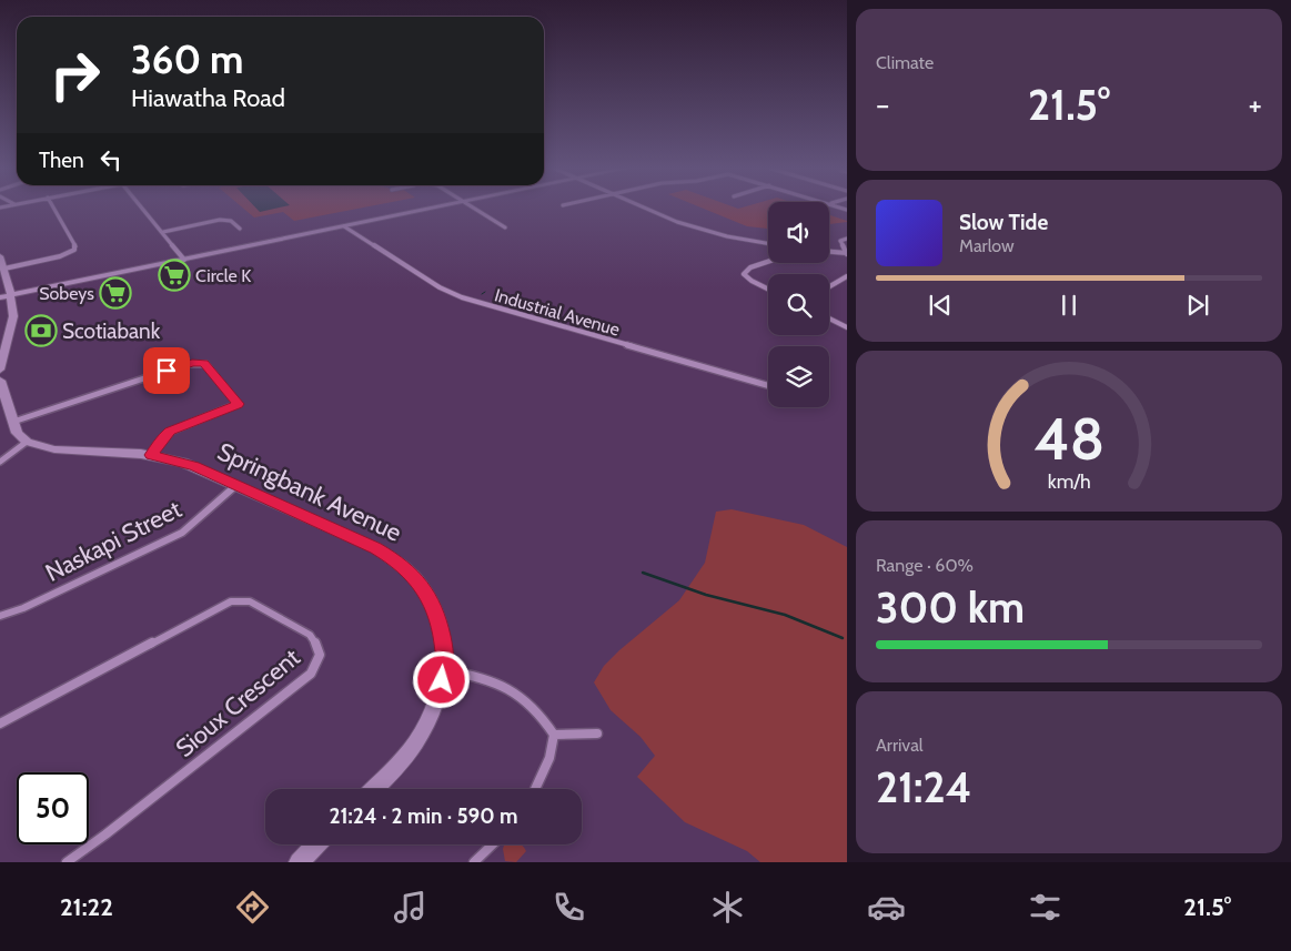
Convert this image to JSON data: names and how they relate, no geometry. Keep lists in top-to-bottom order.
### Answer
{
  "streets": {
    "main road": ["Springbank Avenue"],
    "street": ["Industrial Avenue", "Naskapi Street", "Sioux Crescent"]
  },
  "crossings": [
    ["Springbank Avenue", "Naskapi Street"]
  ],
  "places": {
    "supermarket": ["Circle K", "Sobeys"],
    "bank": ["Scotiabank"]
  },
  "page": {
    "tile": [
      "Climate",
      ["Range · 60%", "300 km"],
      ["Arrival", "21:24"]
    ],
    "turn": ["360 m", "Hiawatha Road"],
    "heat": ["−", "21.5°", "+"],
    "then": "Then",
    "song": ["Slow Tide", "Marlow"],
    "limit": "50",
    "trip": "21:24 · 2 min · 590 m",
    "tabs": ["21:22", "21.5°"],
    "gauge": ["48", "km/h"]
  }
}
